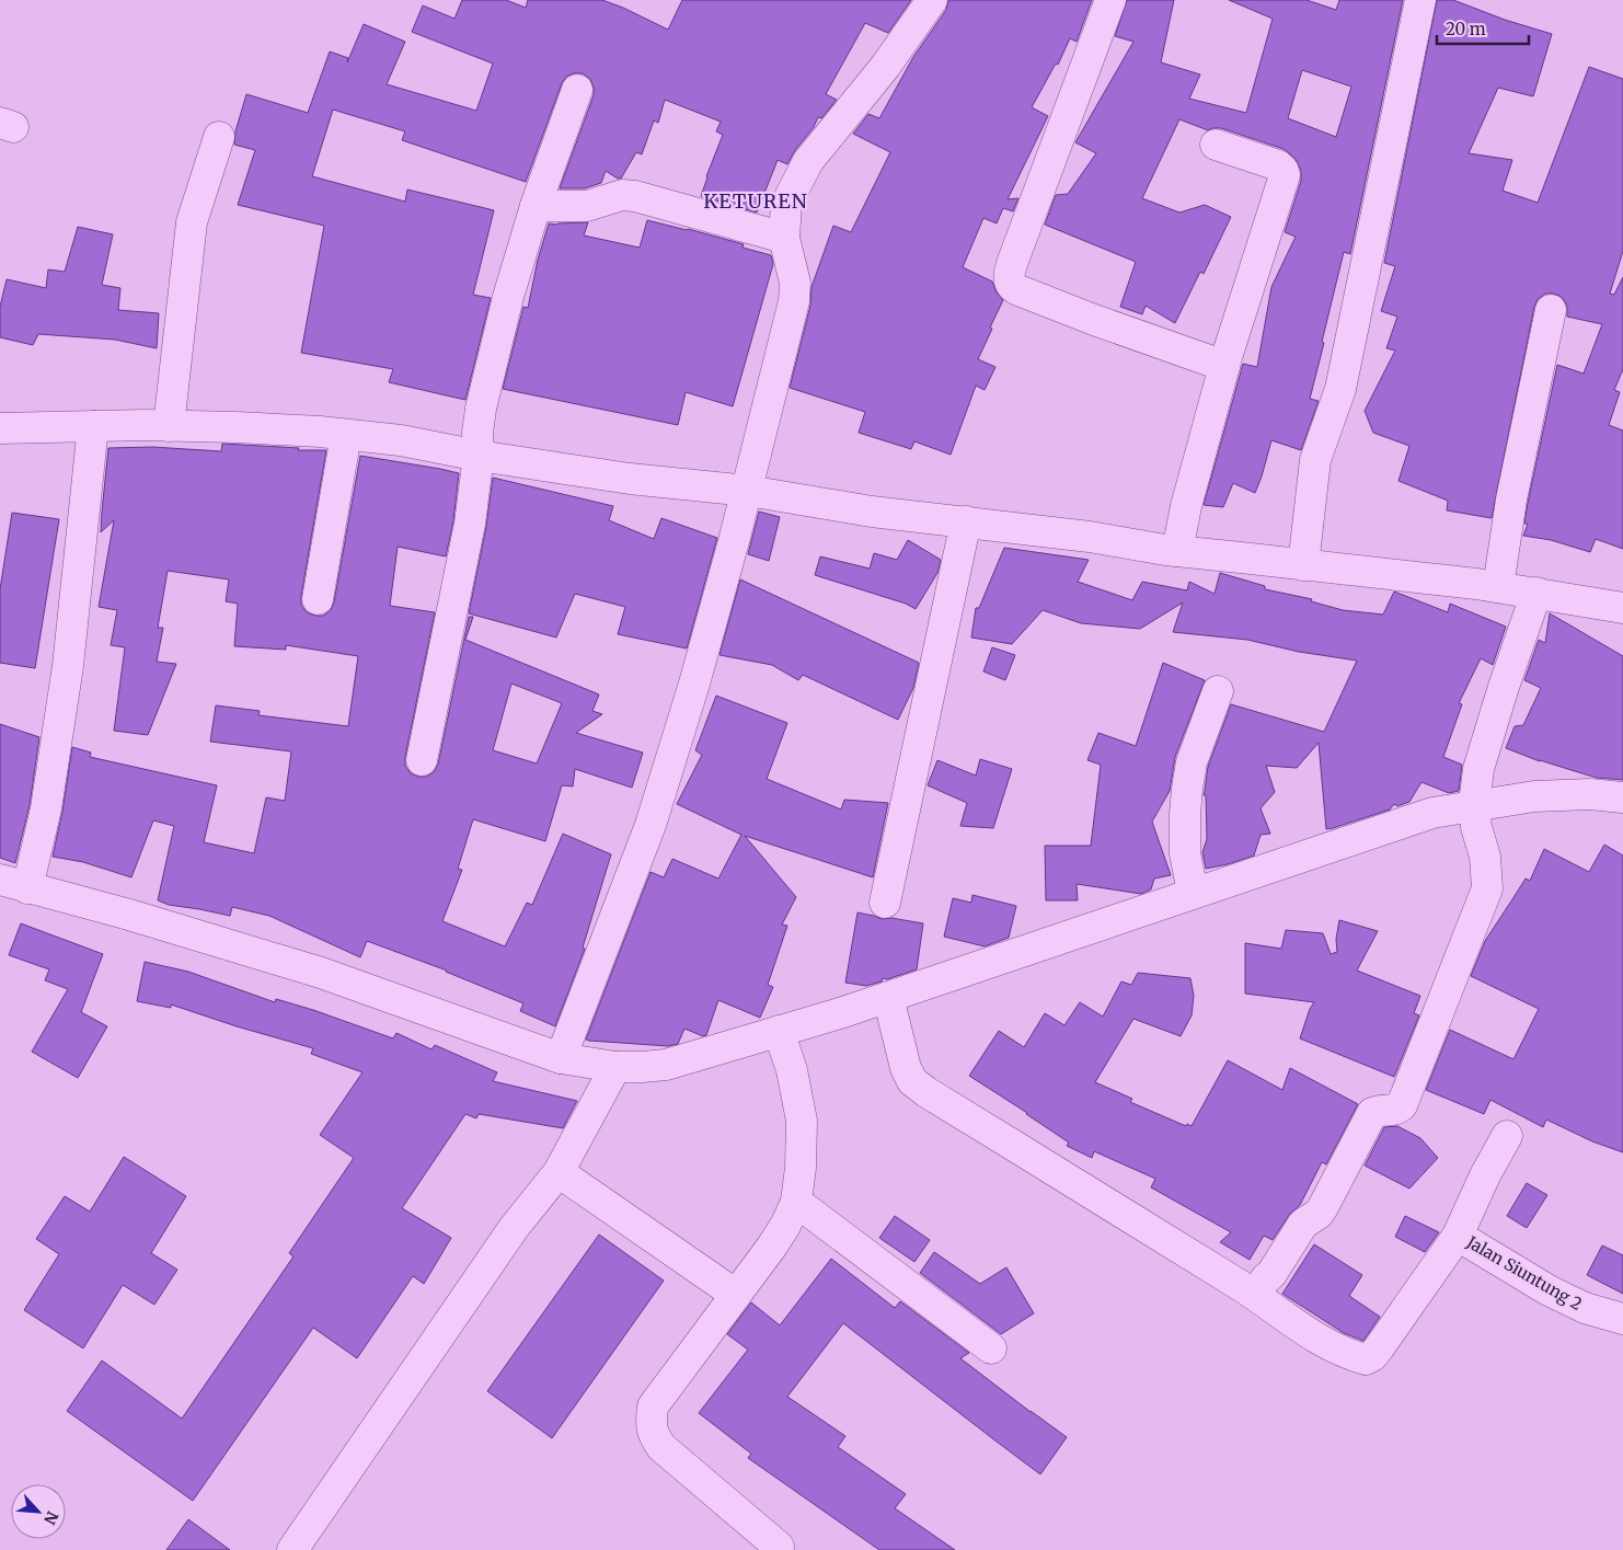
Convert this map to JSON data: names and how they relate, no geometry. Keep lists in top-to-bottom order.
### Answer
{
  "streets": {
    "street": ["Jalan Siuntung 2"]
  },
  "districts": ["KETUREN"],
  "scale_bar": "20 m",
  "north": "bottom right"
}
